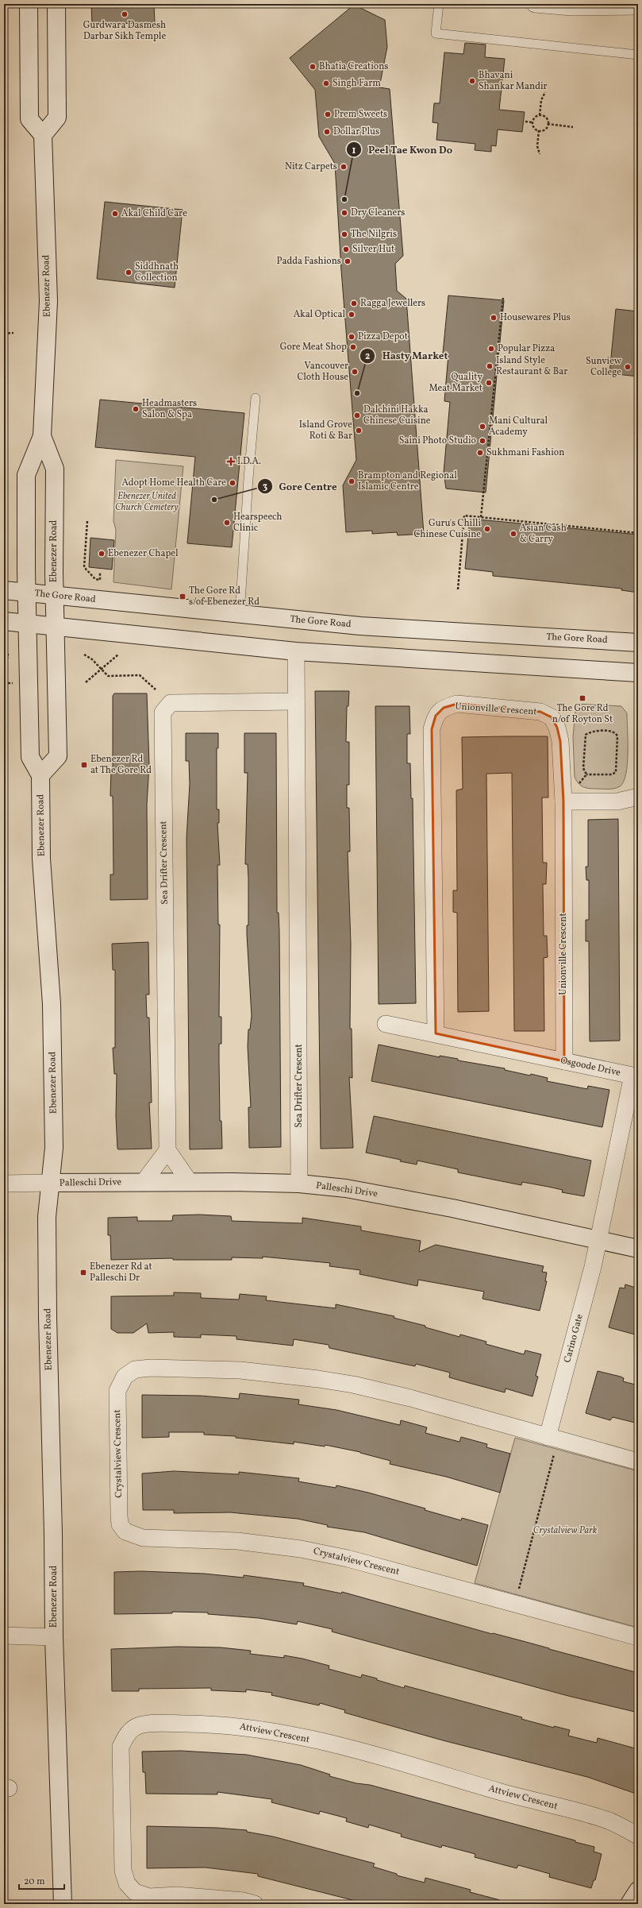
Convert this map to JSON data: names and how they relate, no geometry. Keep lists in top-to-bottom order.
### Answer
{
  "streets": {
    "main road": ["Ebenezer Road", "The Gore Road", "Palleschi Drive"],
    "street": [
      "Unionville Crescent",
      "Sea Drifter Crescent",
      "Osgoode Drive",
      "Carino Gate",
      "Crystalview Crescent",
      "Attview Crescent"
    ]
  },
  "crossings": [
    ["Ebenezer Road", "The Gore Road"],
    ["Ebenezer Road", "Palleschi Drive"],
    ["Unionville Crescent", "Osgoode Drive"],
    ["Sea Drifter Crescent", "Palleschi Drive"],
    ["Osgoode Drive", "Palleschi Drive"],
    ["Osgoode Drive", "Carino Gate"],
    ["Palleschi Drive", "Carino Gate"],
    ["Carino Gate", "Crystalview Crescent"]
  ],
  "parks": ["Ebenezer United Church Cemetery", "Crystalview Park"],
  "places": {
    "other": [
      "Gurdwara Dasmesh Darbar Sikh Temple",
      "Bhatia Creations",
      "Bhavani Shankar Mandir",
      "Singh Farm",
      "Prem Sweets",
      "Dollar Plus",
      "Nitz Carpets",
      "Peel Tae Kwon Do",
      "Dry Cleaners",
      "Akal Child Care",
      "The Nilgris",
      "Silver Hut",
      "Padda Fashions",
      "Siddhnath Collection",
      "Ragga Jewellers",
      "Akal Optical",
      "Housewares Plus",
      "Pizza Depot",
      "Gore Meat Shop",
      "Popular Pizza",
      "Island Style Restaurant & Bar",
      "Sunview College",
      "Vancouver Cloth House",
      "Quality Meat Market",
      "Hasty Market",
      "Headmasters Salon & Spa",
      "Dalchini Hakka Chinese Cuisine",
      "Mani Cultural Academy",
      "Island Grove Roti & Bar",
      "Saini Photo Studio",
      "Sukhmani Fashion",
      "Brampton and Regional Islamic Centre",
      "Adopt Home Health Care",
      "Gore Centre",
      "Hearspeech Clinic",
      "Guru's Chilli Chinese Cuisine",
      "Asian Cash & Carry",
      "Ebenezer Chapel"
    ],
    "health": ["I.D.A."],
    "transit": [
      "The Gore Rd s/of Ebenezer Rd",
      "The Gore Rd n/of Royton St",
      "Ebenezer Rd at The Gore Rd",
      "Ebenezer Rd at Palleschi Dr"
    ]
  },
  "scale_bar": "20 m"
}
